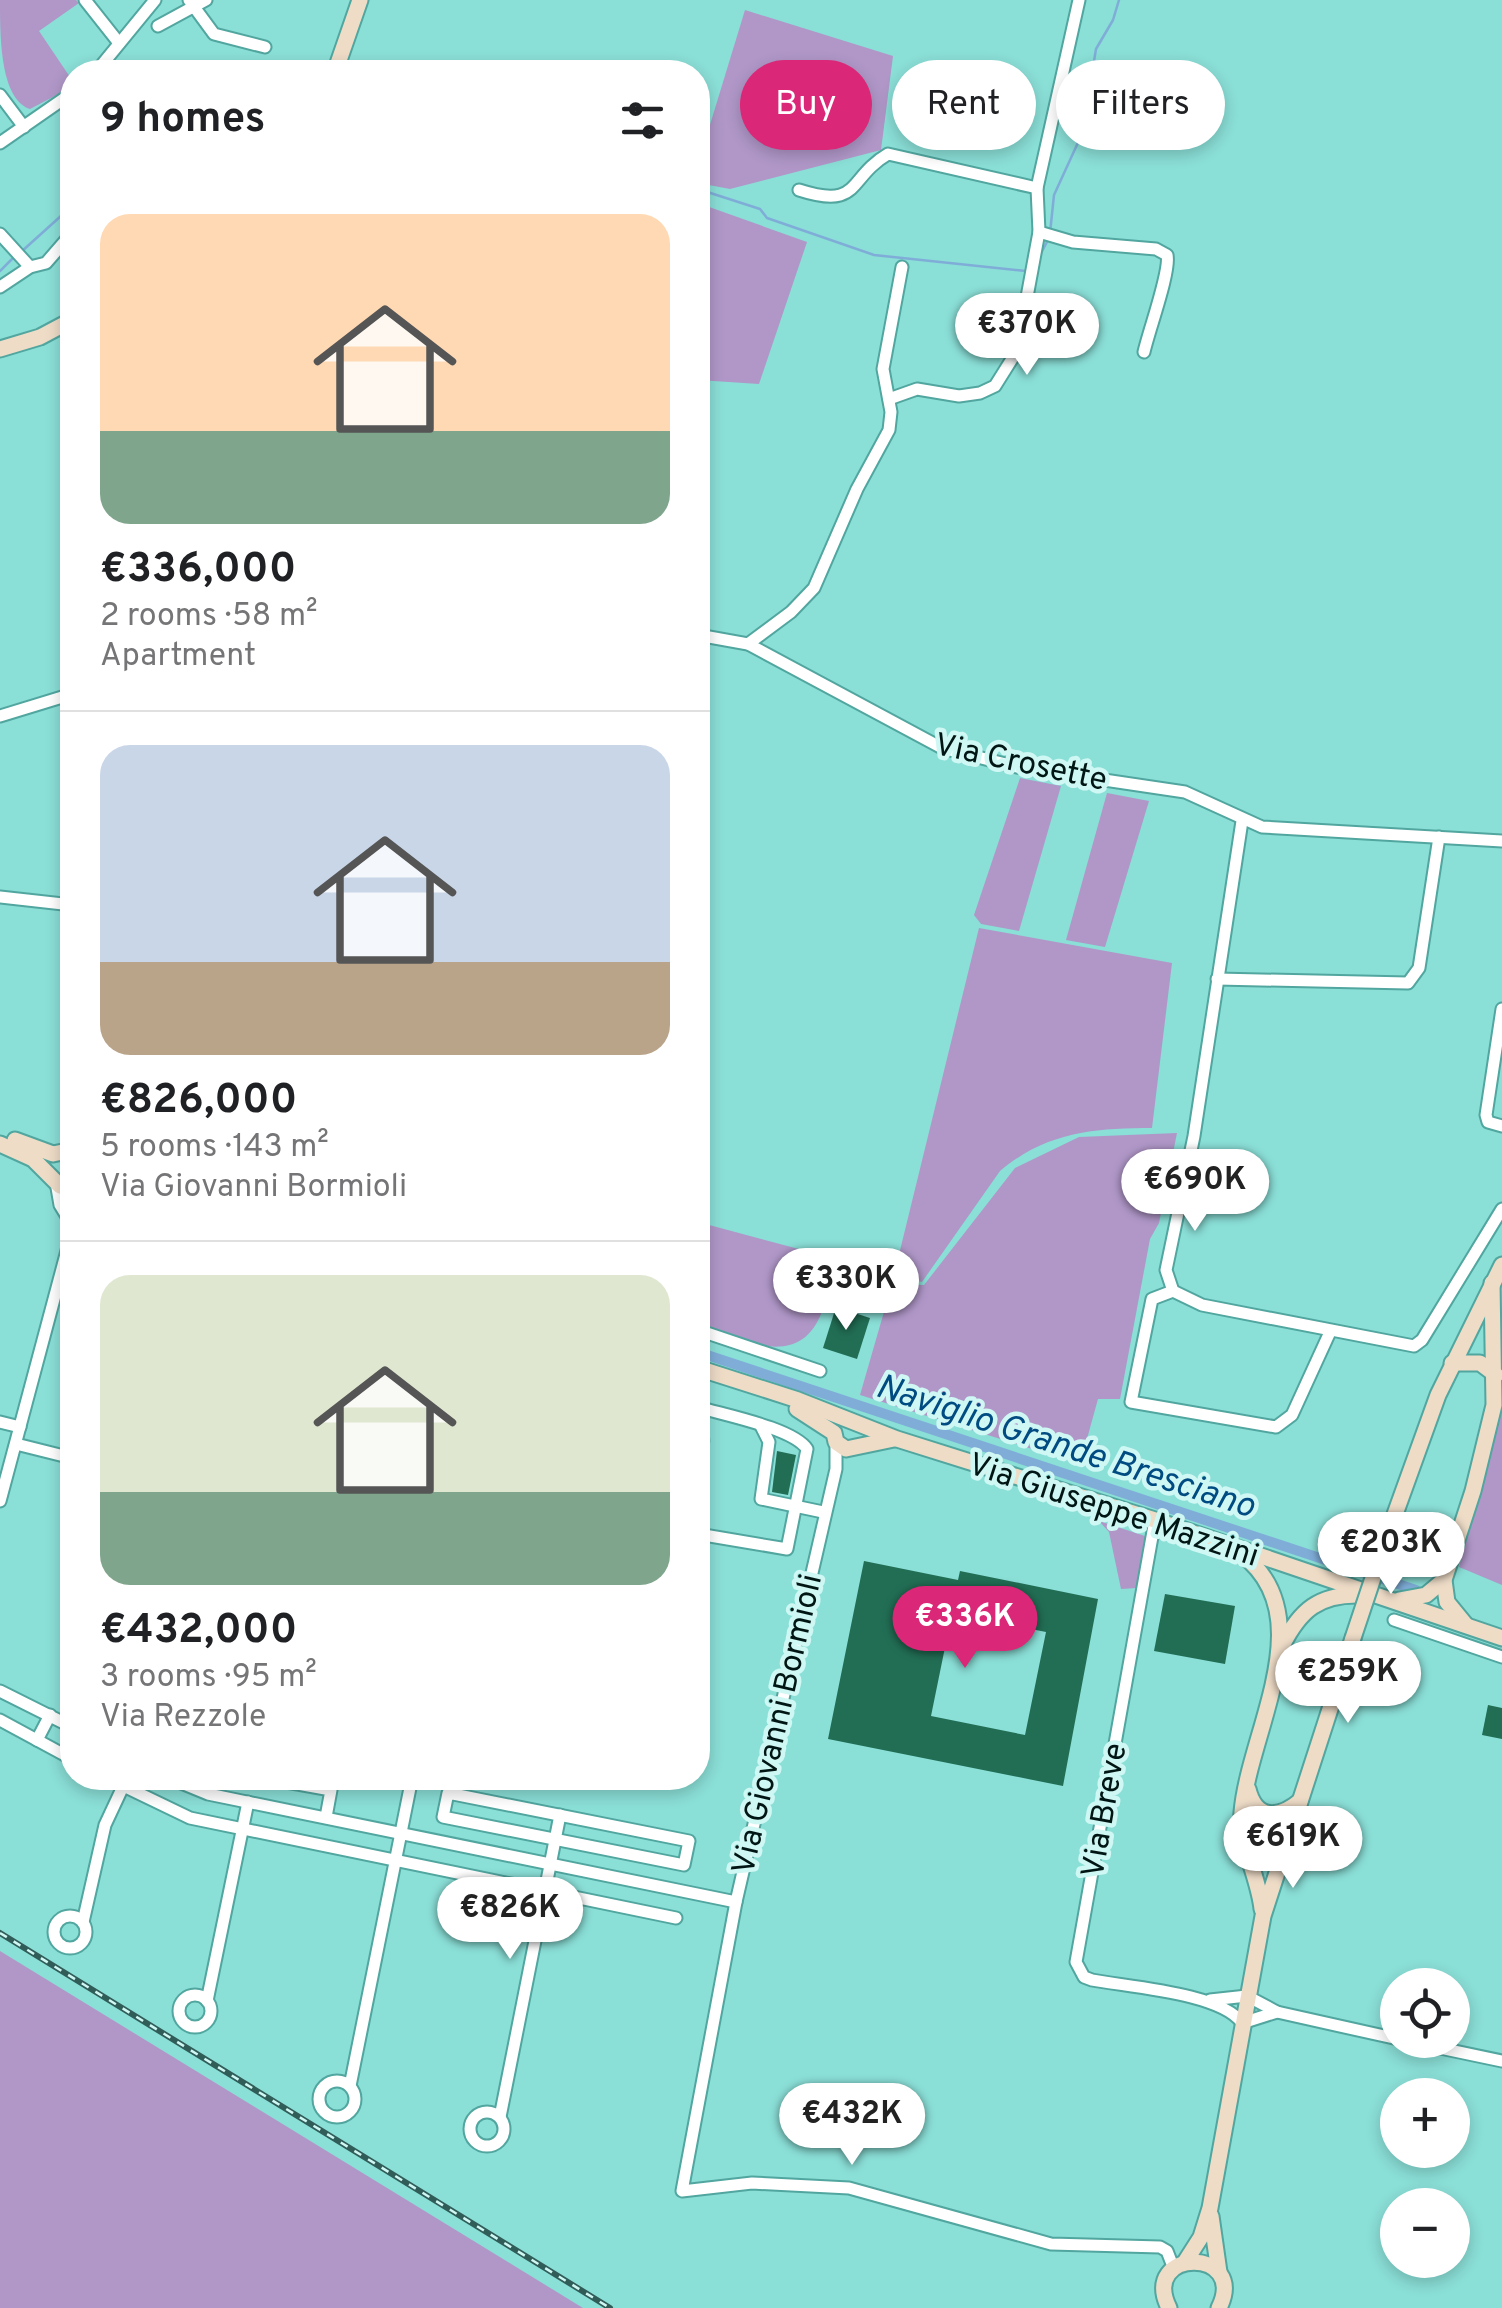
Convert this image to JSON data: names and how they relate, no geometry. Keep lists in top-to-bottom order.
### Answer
{
  "streets": {
    "street": [
      "Via Crosette",
      "Via Giuseppe Mazzini",
      "Via Giovanni Bormioli",
      "Via Breve"
    ]
  },
  "crossings": [
    ["Via Giuseppe Mazzini", "Via Breve"]
  ],
  "water": ["Naviglio Grande Bresciano"],
  "page": {
    "chip": ["Buy", "Rent", "Filters"],
    "heading": "9 homes",
    "list": [
      {
        "name": "€336,000",
        "note": "2 rooms · 58 m² · Apartment"
      },
      {
        "name": "€826,000",
        "note": "5 rooms · 143 m² · Via Giovanni Bormioli"
      },
      {
        "name": "€432,000",
        "note": "3 rooms · 95 m² · Via Rezzole"
      }
    ],
    "price": [
      "€370K",
      "€690K",
      "€330K",
      "€203K",
      "€336K",
      "€259K",
      "€619K",
      "€826K",
      "€432K"
    ],
    "map_buttons": ["+", "−"]
  }
}
